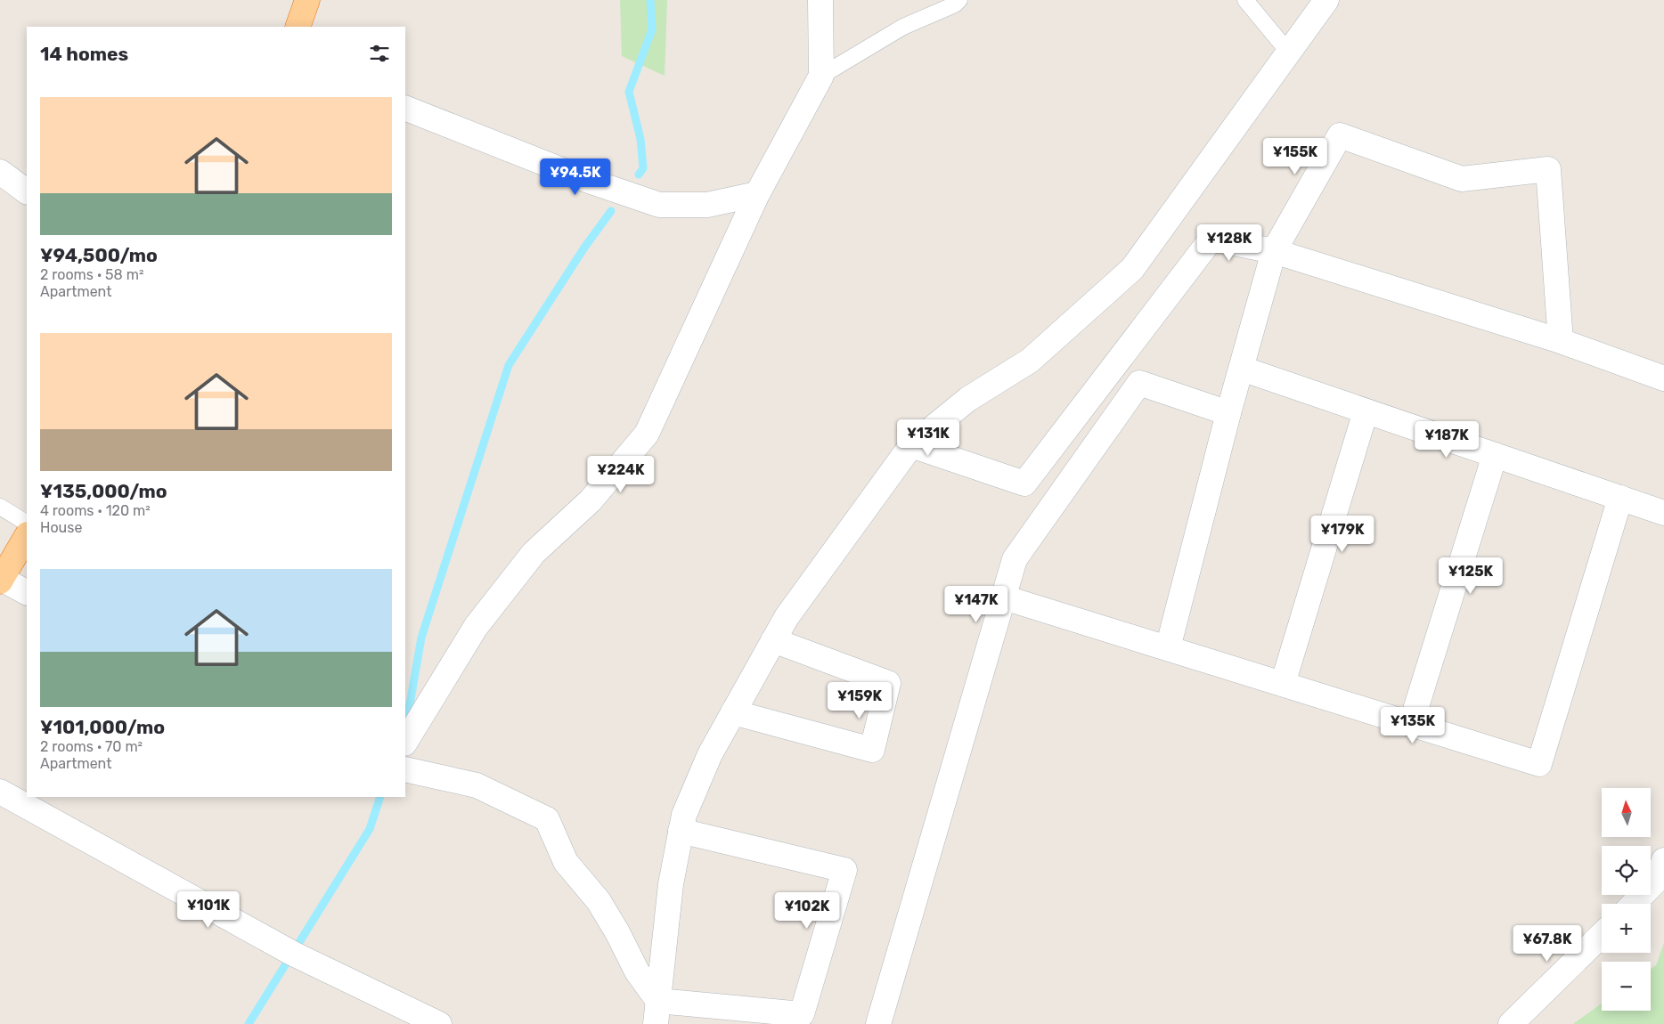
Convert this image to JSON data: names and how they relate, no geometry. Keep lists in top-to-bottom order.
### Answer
{
  "north": "top",
  "page": {
    "heading": "14 homes",
    "list": [
      {
        "name": "¥94,500/mo",
        "note": "2 rooms · 58 m² · Apartment"
      },
      {
        "name": "¥135,000/mo",
        "note": "4 rooms · 120 m² · House"
      },
      {
        "name": "¥101,000/mo",
        "note": "2 rooms · 70 m² · Apartment"
      }
    ],
    "price": [
      "¥155K",
      "¥94.5K",
      "¥128K",
      "¥131K",
      "¥187K",
      "¥224K",
      "¥179K",
      "¥125K",
      "¥147K",
      "¥159K",
      "¥135K",
      "¥101K",
      "¥102K",
      "¥67.8K"
    ],
    "map_buttons": ["+", "−"]
  }
}
